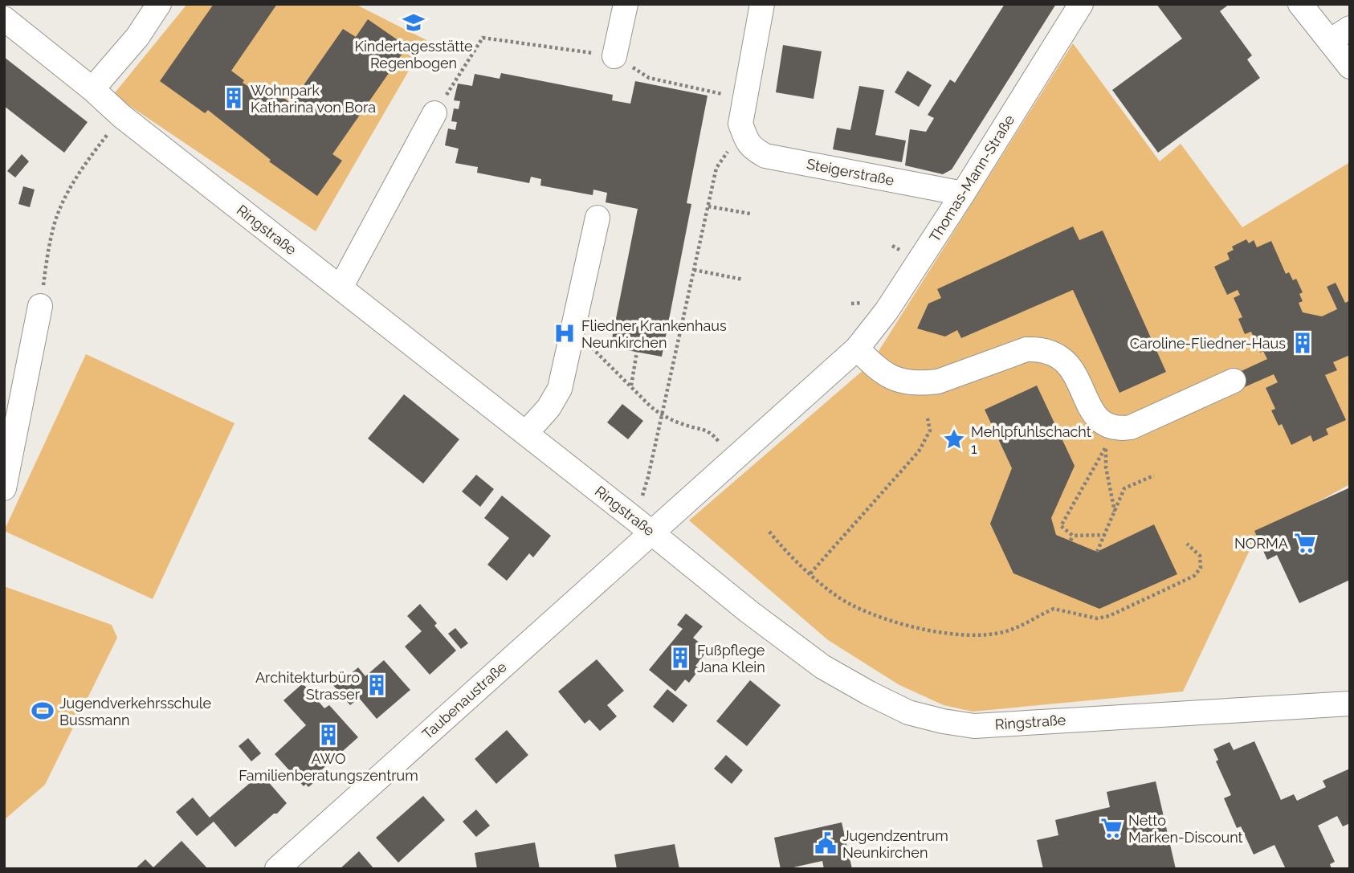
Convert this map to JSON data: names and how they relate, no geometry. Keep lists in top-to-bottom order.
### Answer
{
  "streets": {
    "street": [
      "Steigerstraße",
      "Thomas-Mann-Straße",
      "Ringstraße",
      "Taubenaustraße"
    ]
  },
  "crossings": [
    ["Steigerstraße", "Thomas-Mann-Straße"],
    ["Thomas-Mann-Straße", "Ringstraße"],
    ["Thomas-Mann-Straße", "Taubenaustraße"],
    ["Ringstraße", "Taubenaustraße"]
  ],
  "places": {
    "school or university": ["Kindertagesstätte Regenbogen"],
    "building": [
      "Wohnpark Katharina von Bora",
      "Caroline-Fliedner-Haus",
      "Fußpflege Jana Klein",
      "Architekturbüro Strasser",
      "AWO Familienberatungszentrum"
    ],
    "hospital": ["Fliedner Krankenhaus Neunkirchen"],
    "place": ["Mehlpfuhlschacht 1"],
    "supermarket": ["NORMA", "Netto Marken-Discount"],
    "sports": ["Jugendverkehrsschule Bussmann"],
    "public building": ["Jugendzentrum Neunkirchen"]
  }
}
